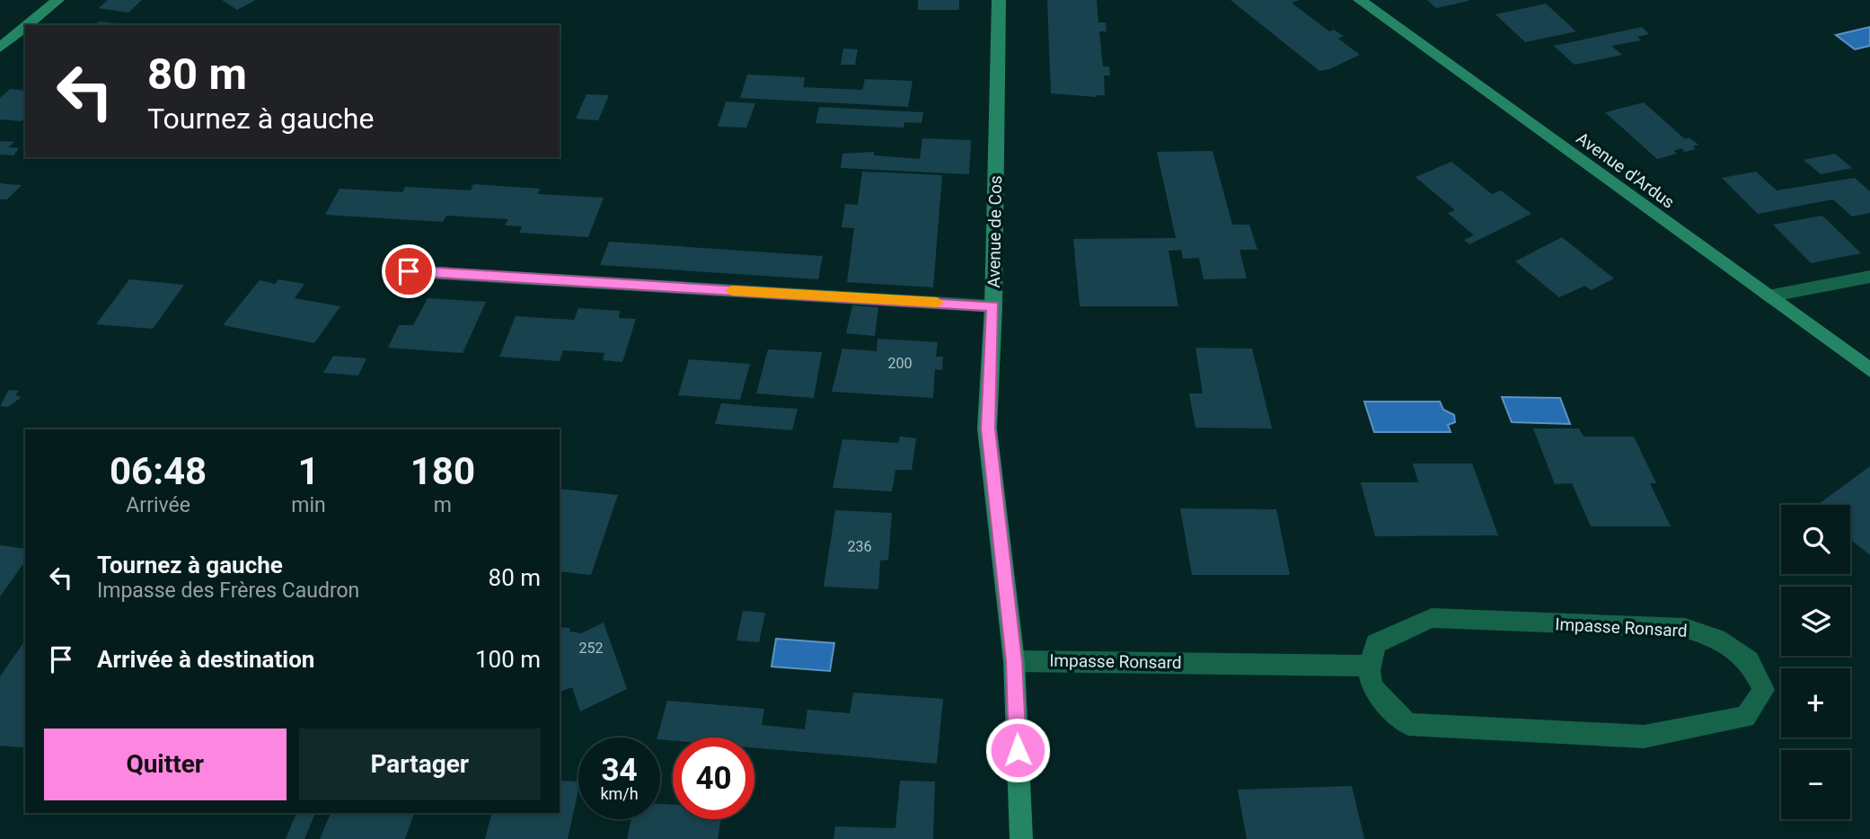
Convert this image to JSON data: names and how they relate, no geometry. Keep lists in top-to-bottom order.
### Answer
{
  "streets": {
    "street": ["Avenue d'Ardus", "Avenue de Cos", "Impasse Ronsard"]
  },
  "crossings": [
    ["Avenue de Cos", "Impasse Ronsard"]
  ],
  "house_numbers": ["200", "236", "252"],
  "page": {
    "turn": ["80 m", "Tournez à gauche"],
    "eta": [
      "06:48",
      "Arrivée",
      "1",
      "min",
      "180",
      "m"
    ],
    "map_buttons": ["+", "−"],
    "list": [
      {
        "name": "Tournez à gauche",
        "note": "Impasse des Frères Caudron",
        "value": "80 m"
      },
      {
        "name": "Arrivée à destination",
        "value": "100 m"
      }
    ],
    "buttons": ["Quitter", "Partager"],
    "speed": "34 km/h",
    "limit": "40"
  }
}
